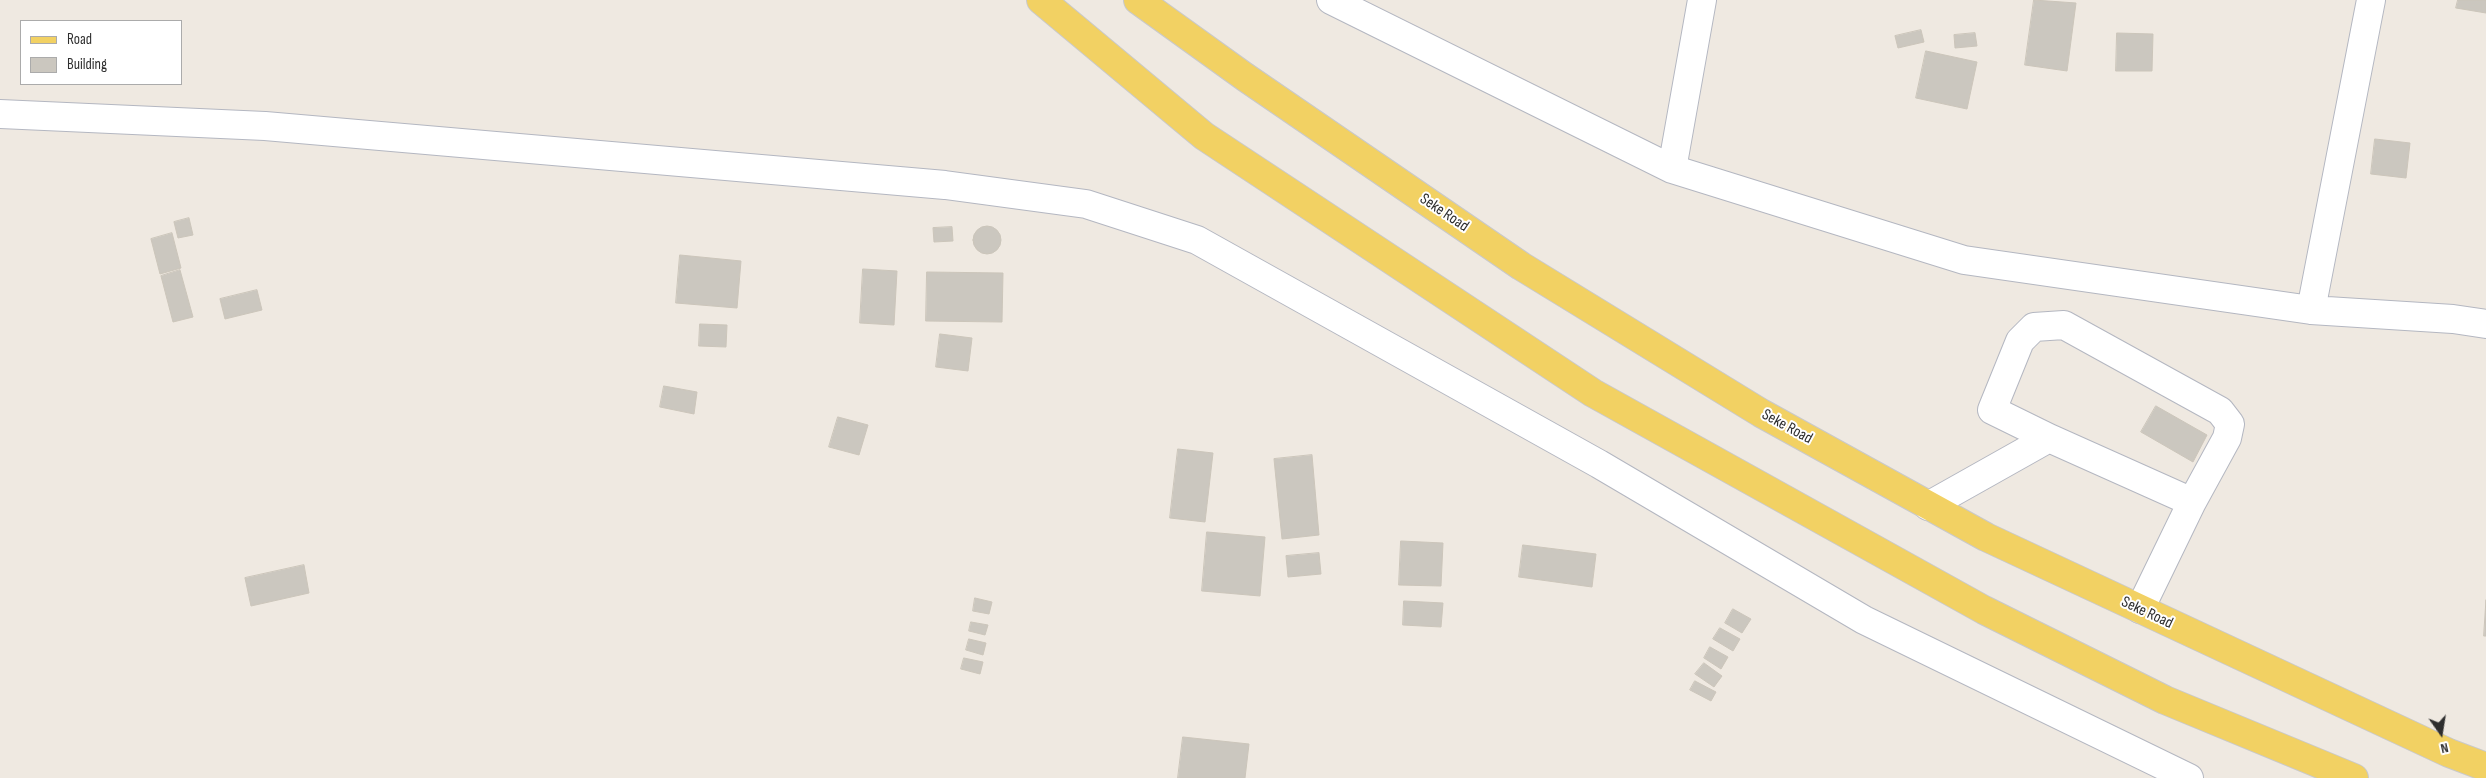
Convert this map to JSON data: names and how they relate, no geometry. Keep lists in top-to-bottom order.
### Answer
{
  "streets": {
    "main road": ["Seke Road"]
  },
  "legend": ["Road", "Building"],
  "north": "bottom"
}
